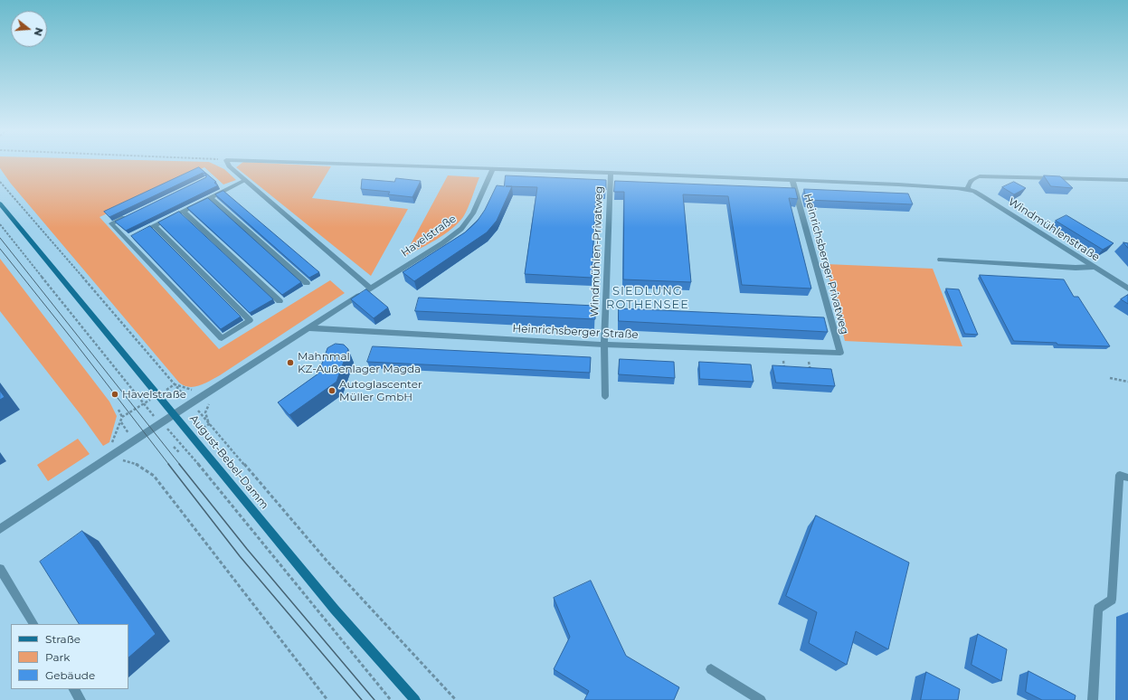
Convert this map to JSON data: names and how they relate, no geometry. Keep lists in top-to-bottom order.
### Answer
{
  "streets": {
    "main road": ["August-Bebel-Damm"],
    "street": [
      "Windmühlenstraße",
      "Havelstraße",
      "Windmühlen-Privatweg",
      "Heinrichsberger Privatweg",
      "Heinrichsberger Straße"
    ]
  },
  "crossings": [
    ["Windmühlenstraße", "Havelstraße"],
    ["Windmühlenstraße", "Windmühlen-Privatweg"],
    ["Windmühlenstraße", "Heinrichsberger Privatweg"],
    ["Havelstraße", "Heinrichsberger Straße"],
    ["Havelstraße", "August-Bebel-Damm"],
    ["Windmühlen-Privatweg", "Heinrichsberger Straße"],
    ["Heinrichsberger Privatweg", "Heinrichsberger Straße"]
  ],
  "districts": ["SIEDLUNG ROTHENSEE"],
  "places": ["Mahnmal KZ-Außenlager Magda", "Autoglascenter Müller GmbH", "Havelstraße"],
  "legend": ["Straße", "Park", "Gebäude"],
  "north": "right"
}
